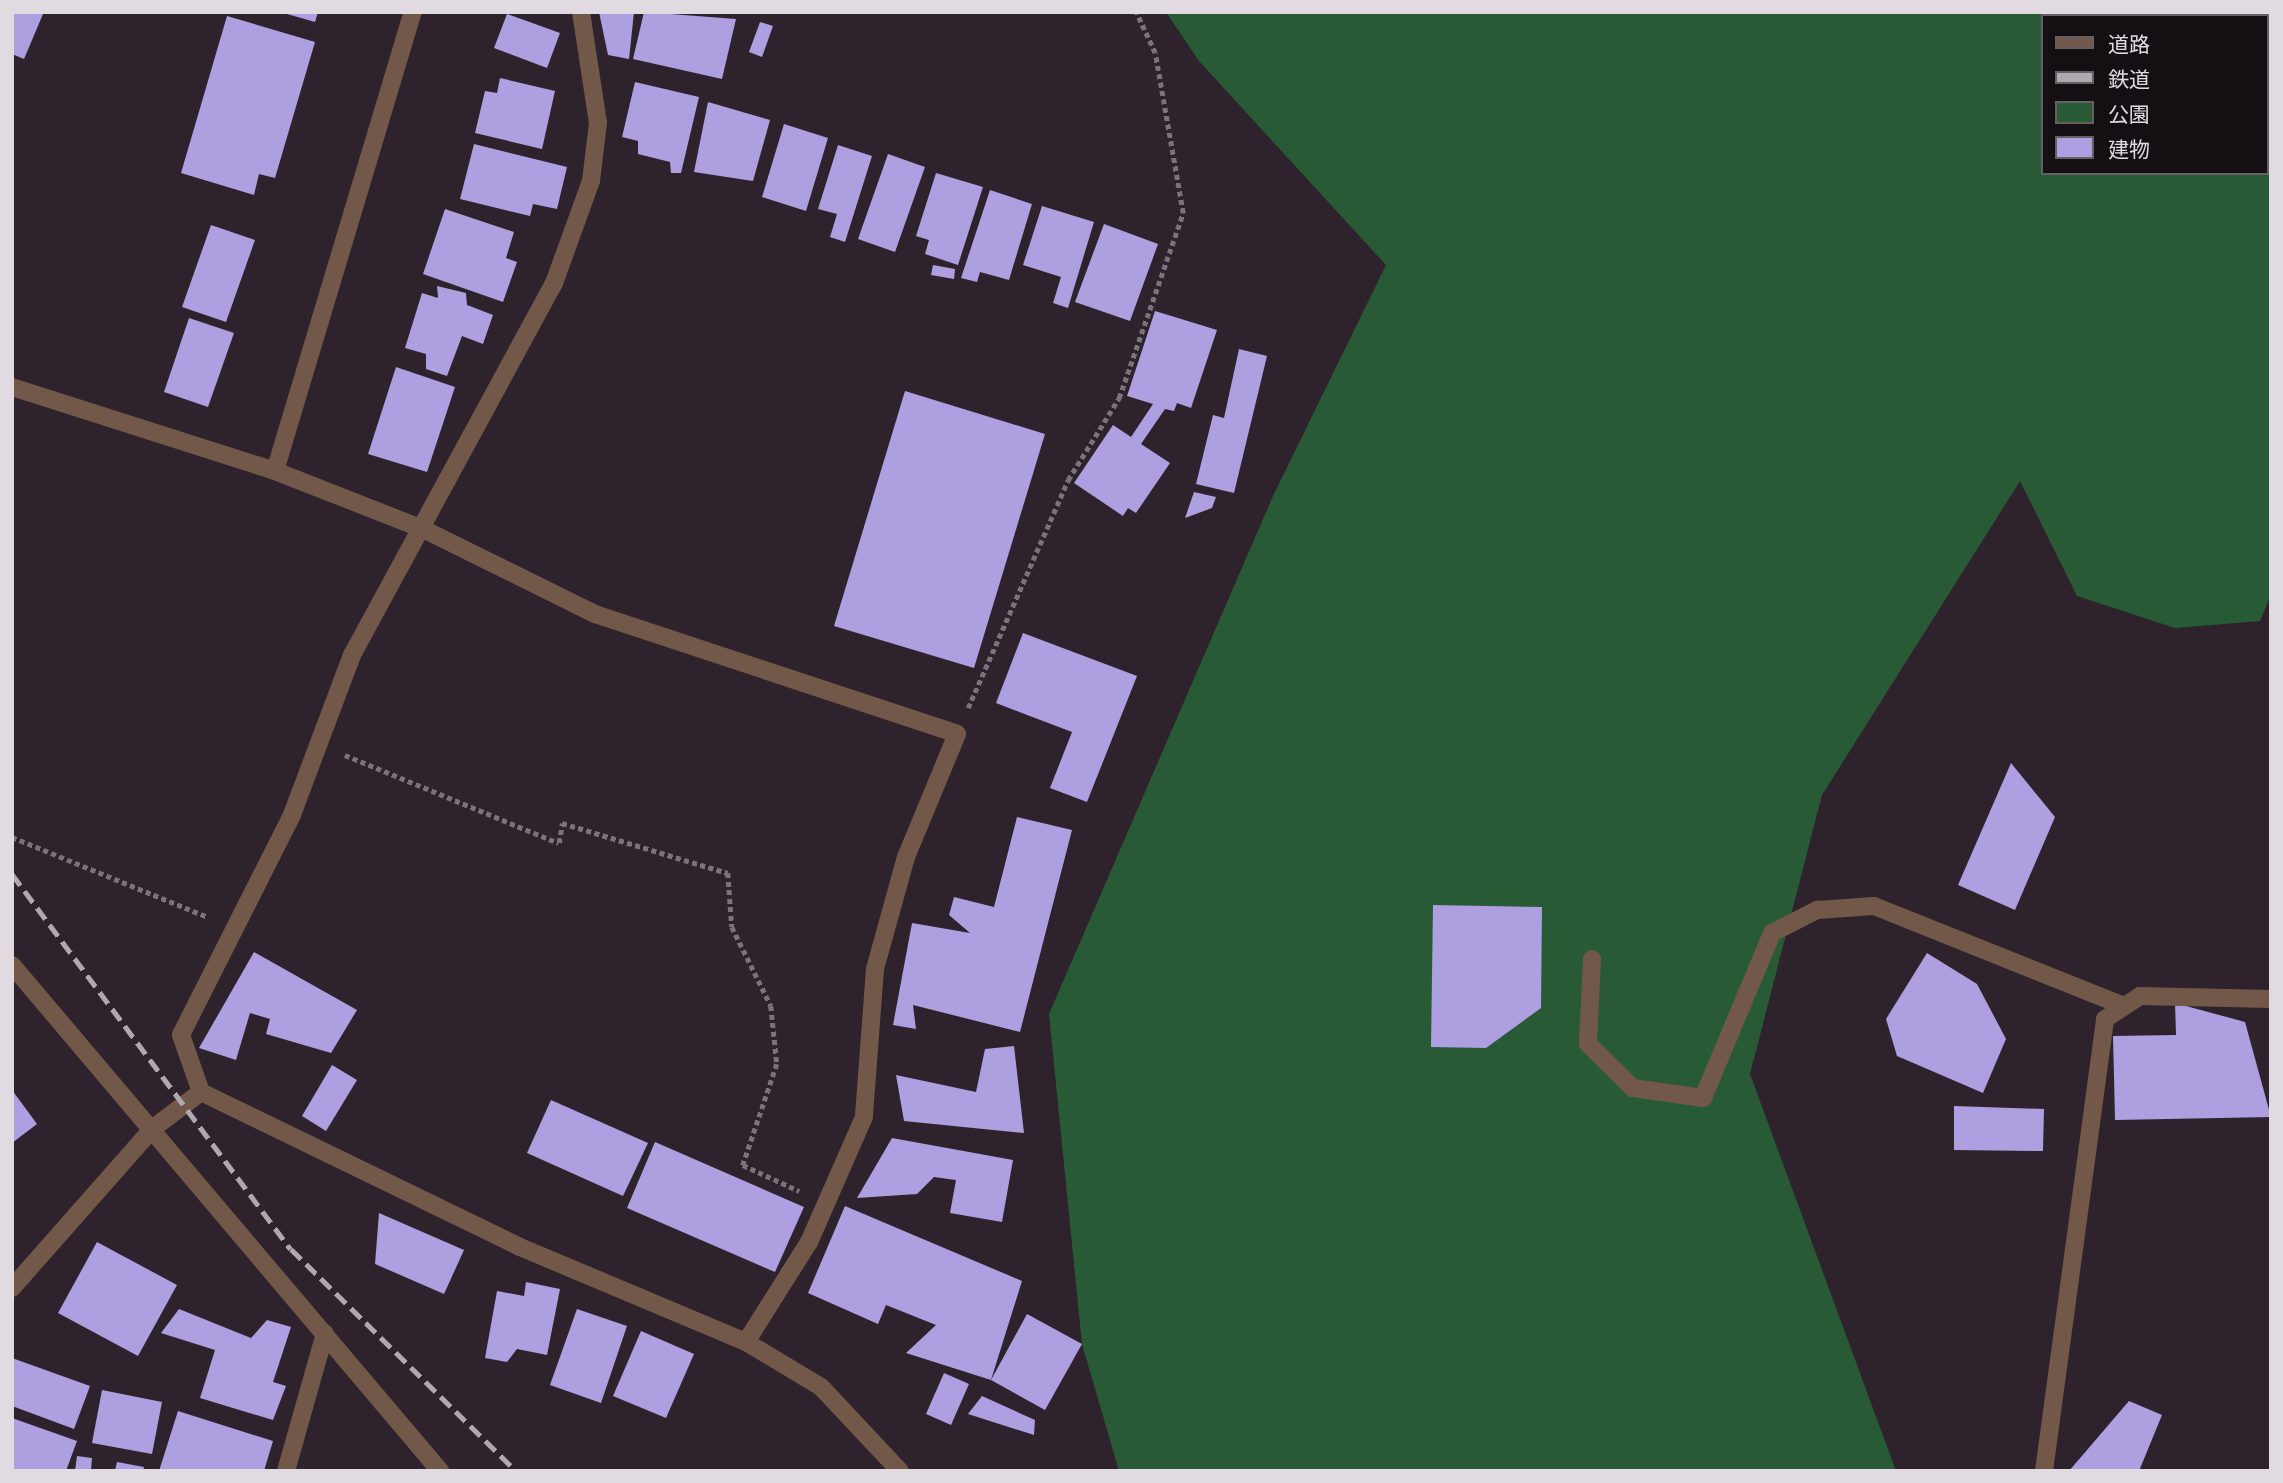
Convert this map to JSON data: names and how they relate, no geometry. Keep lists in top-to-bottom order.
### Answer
{
  "legend": [
    "道路",
    "鉄道",
    "公園",
    "建物"
  ]
}
